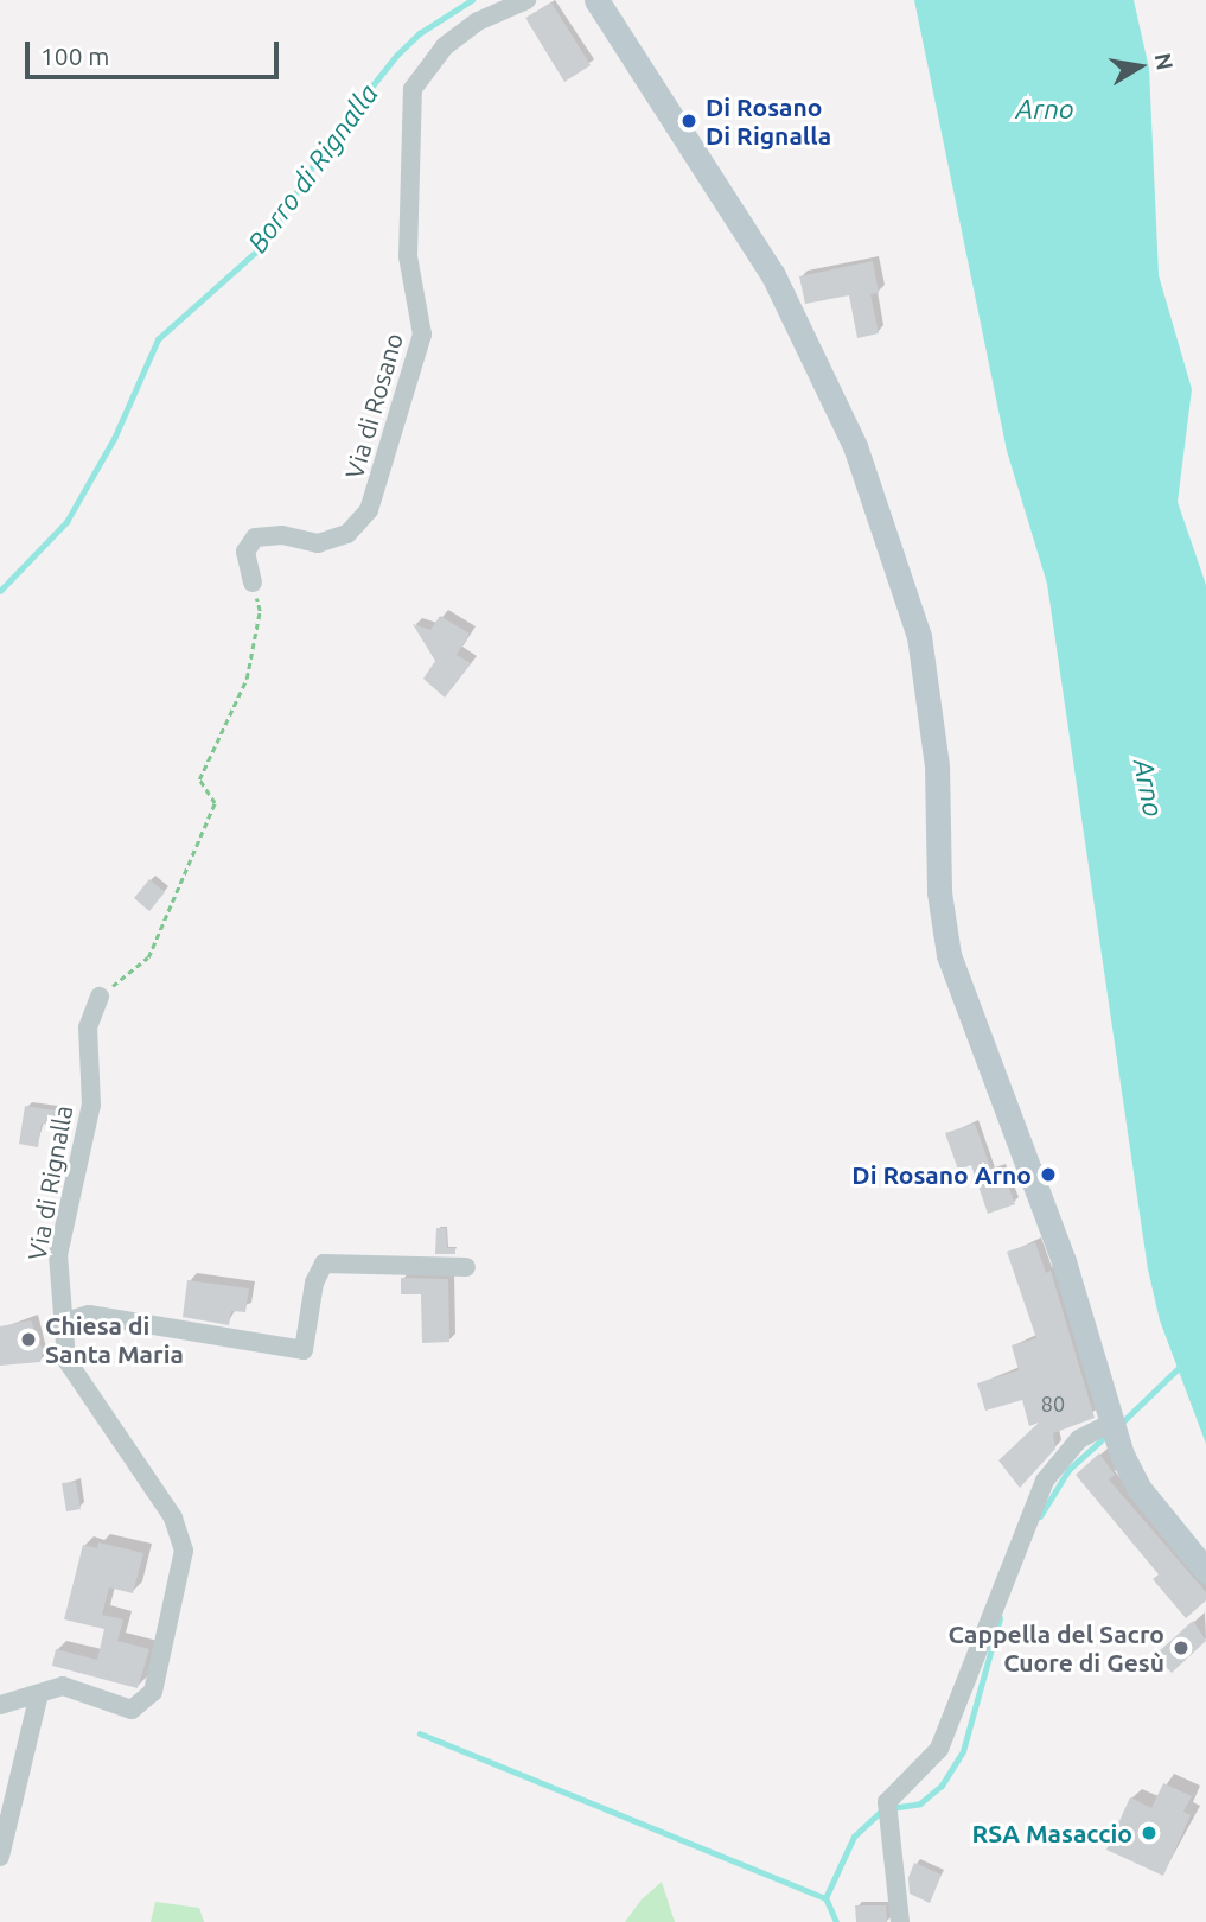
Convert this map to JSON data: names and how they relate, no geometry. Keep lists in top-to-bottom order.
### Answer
{
  "streets": {
    "street": ["Via di Rosano", "Via di Rignalla"]
  },
  "water": ["Arno", "Borro di Rignalla"],
  "places": [
    "Di Rosano Di Rignalla",
    "Di Rosano Arno",
    "Chiesa di Santa Maria",
    "Cappella del Sacro Cuore di Gesù",
    "RSA Masaccio"
  ],
  "house_numbers": ["80"],
  "scale_bar": "100 m",
  "north": "right"
}
